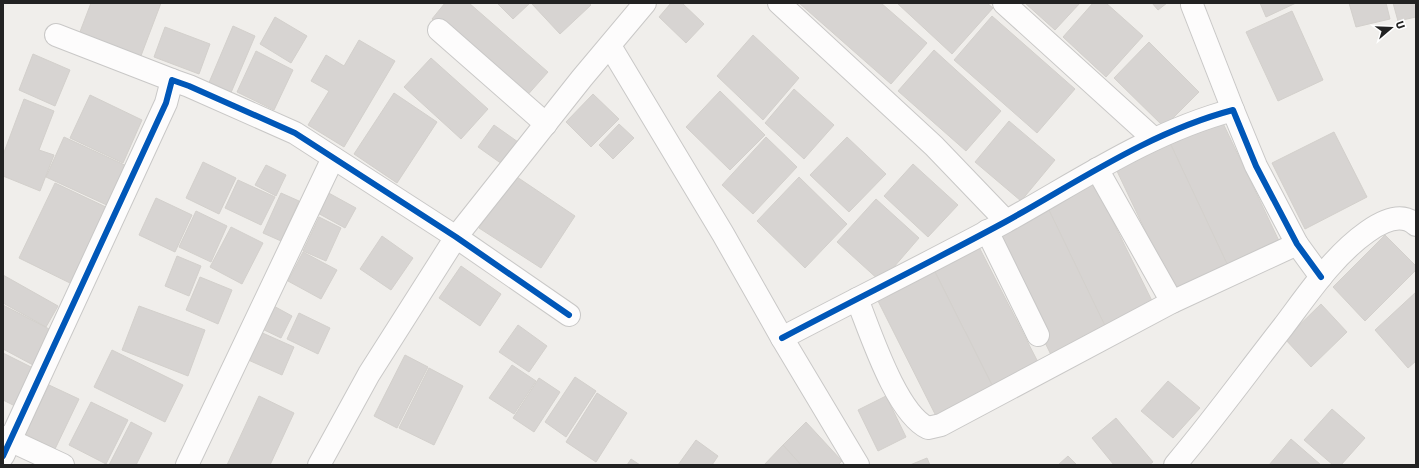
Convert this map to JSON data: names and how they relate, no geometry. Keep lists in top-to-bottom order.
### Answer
{
  "north": "right"
}
